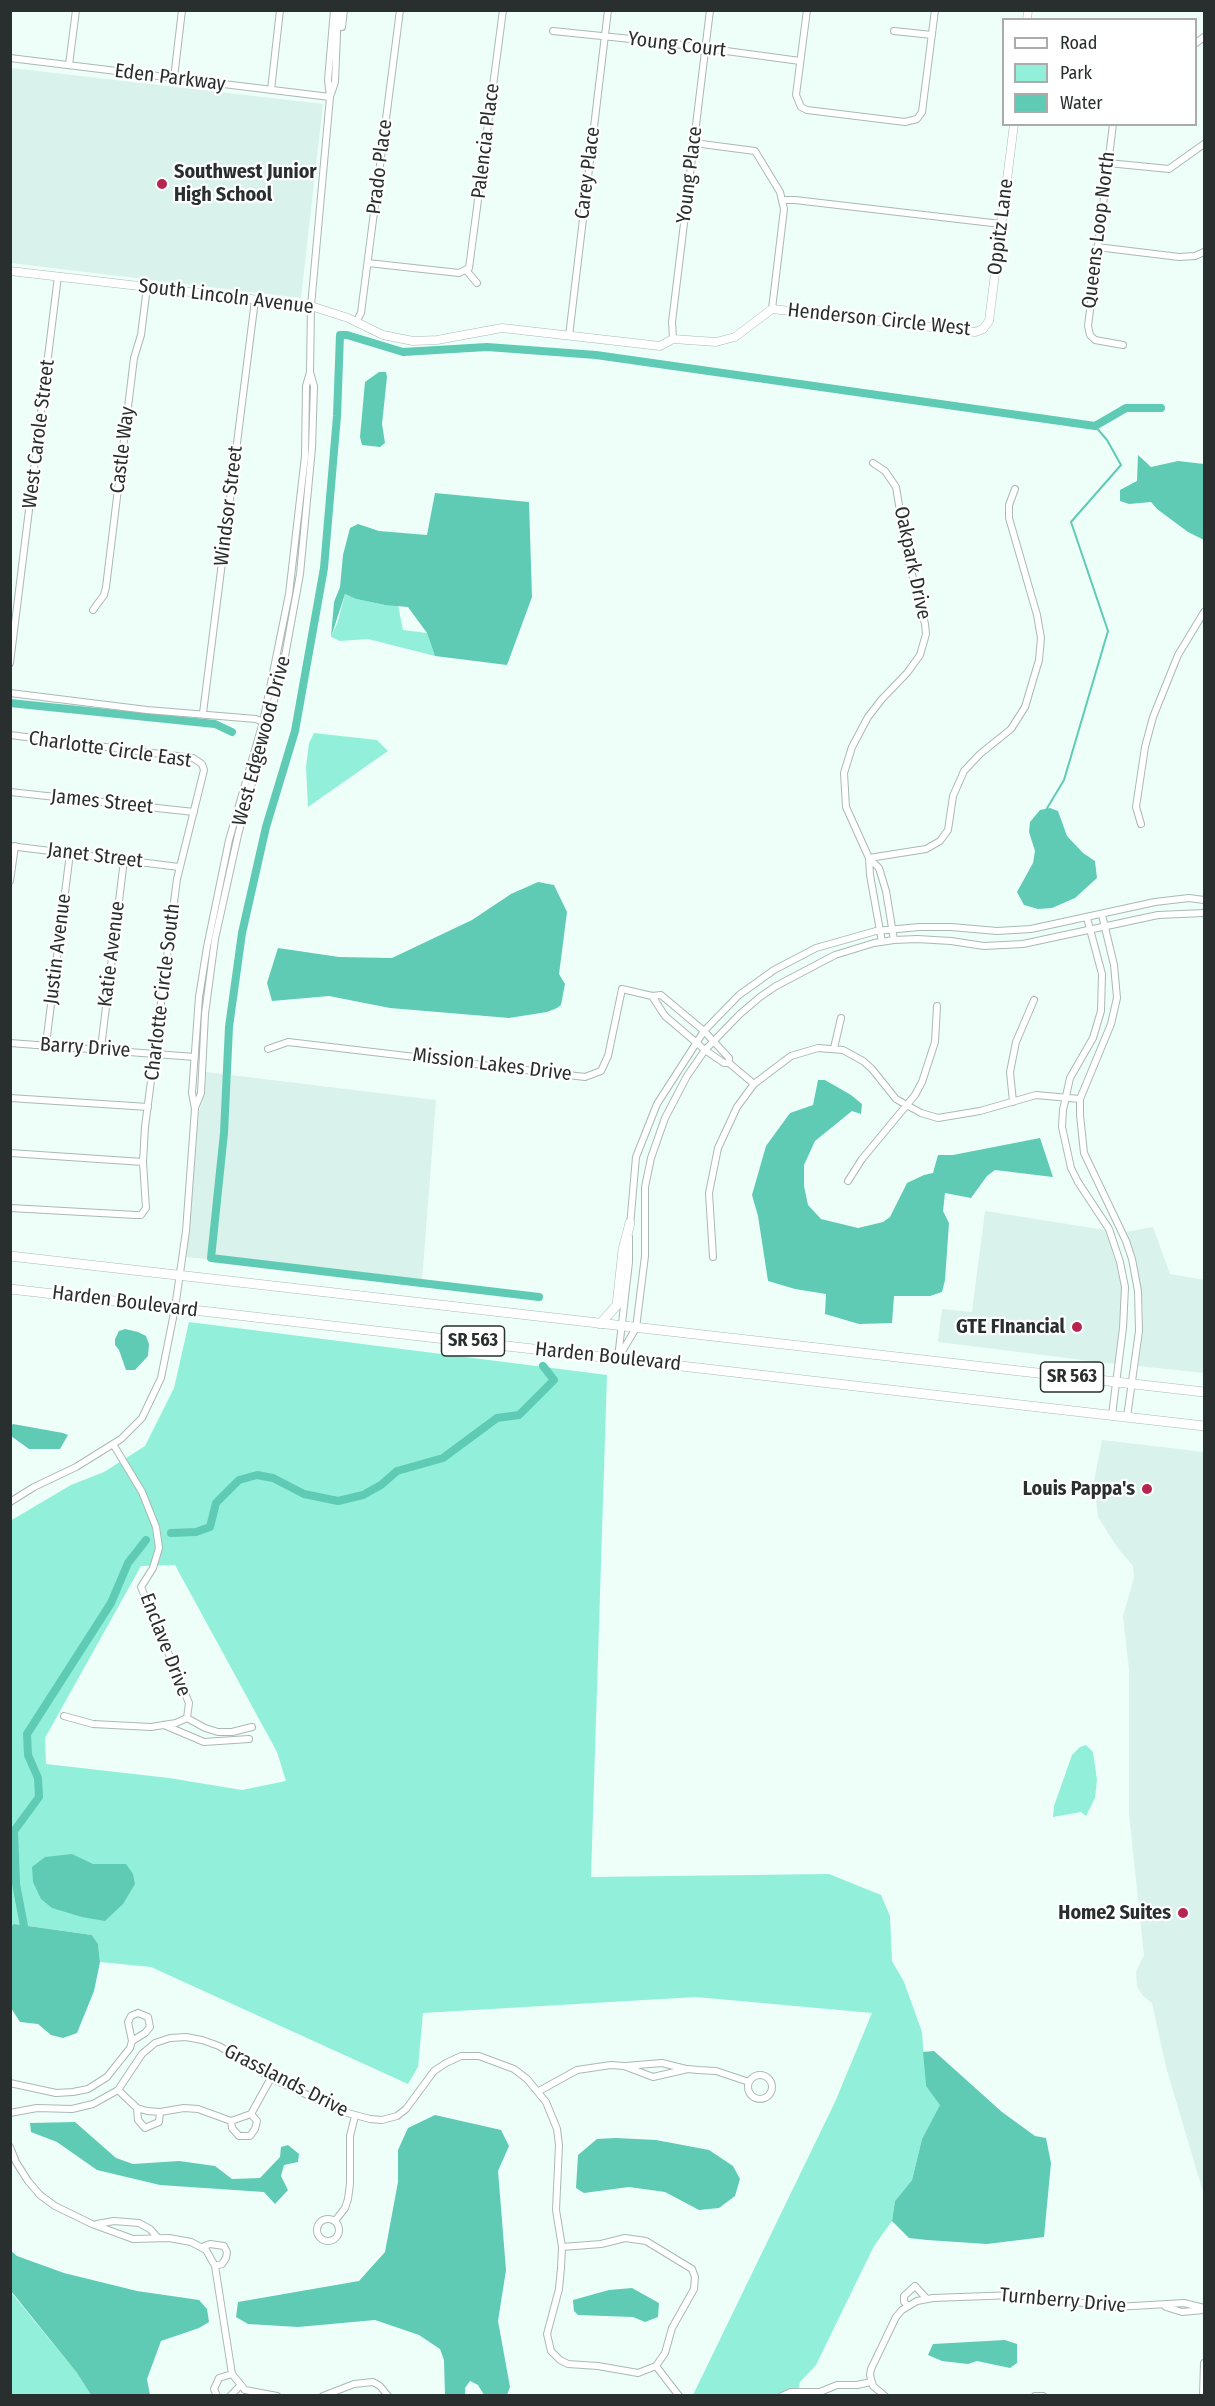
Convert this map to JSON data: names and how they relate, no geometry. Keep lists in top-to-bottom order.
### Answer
{
  "streets": {
    "main road": ["Harden Boulevard", "SR 563"],
    "street": [
      "Young Court",
      "Eden Parkway",
      "Palencia Place",
      "Prado Place",
      "Carey Place",
      "Young Place",
      "Oppitz Lane",
      "Queens Loop North",
      "South Lincoln Avenue",
      "Henderson Circle West",
      "West Carole Street",
      "Castle Way",
      "Windsor Street",
      "Oakpark Drive",
      "West Edgewood Drive",
      "Charlotte Circle East",
      "James Street",
      "Janet Street",
      "Justin Avenue",
      "Katie Avenue",
      "Charlotte Circle South",
      "Barry Drive",
      "Mission Lakes Drive",
      "Enclave Drive",
      "Grasslands Drive",
      "Turnberry Drive"
    ]
  },
  "crossings": [
    ["Young Court", "Carey Place"],
    ["Young Court", "Young Place"],
    ["Eden Parkway", "West Edgewood Drive"],
    ["Prado Place", "South Lincoln Avenue"],
    ["Carey Place", "South Lincoln Avenue"],
    ["Young Place", "South Lincoln Avenue"],
    ["Oppitz Lane", "Henderson Circle West"],
    ["South Lincoln Avenue", "Henderson Circle West"],
    ["South Lincoln Avenue", "West Carole Street"],
    ["South Lincoln Avenue", "Castle Way"],
    ["South Lincoln Avenue", "Windsor Street"],
    ["South Lincoln Avenue", "West Edgewood Drive"],
    ["West Edgewood Drive", "Barry Drive"],
    ["West Edgewood Drive", "Harden Boulevard"],
    ["West Edgewood Drive", "Enclave Drive"],
    ["Charlotte Circle East", "Charlotte Circle South"],
    ["James Street", "Charlotte Circle South"],
    ["Janet Street", "Justin Avenue"],
    ["Janet Street", "Katie Avenue"],
    ["Janet Street", "Charlotte Circle South"],
    ["Justin Avenue", "Barry Drive"],
    ["Katie Avenue", "Barry Drive"],
    ["Charlotte Circle South", "Barry Drive"]
  ],
  "places": [
    "Southwest Junior High School",
    "GTE FInancial",
    "Louis Pappa's",
    "Home2 Suites"
  ],
  "legend": ["Road", "Park", "Water"]
}
